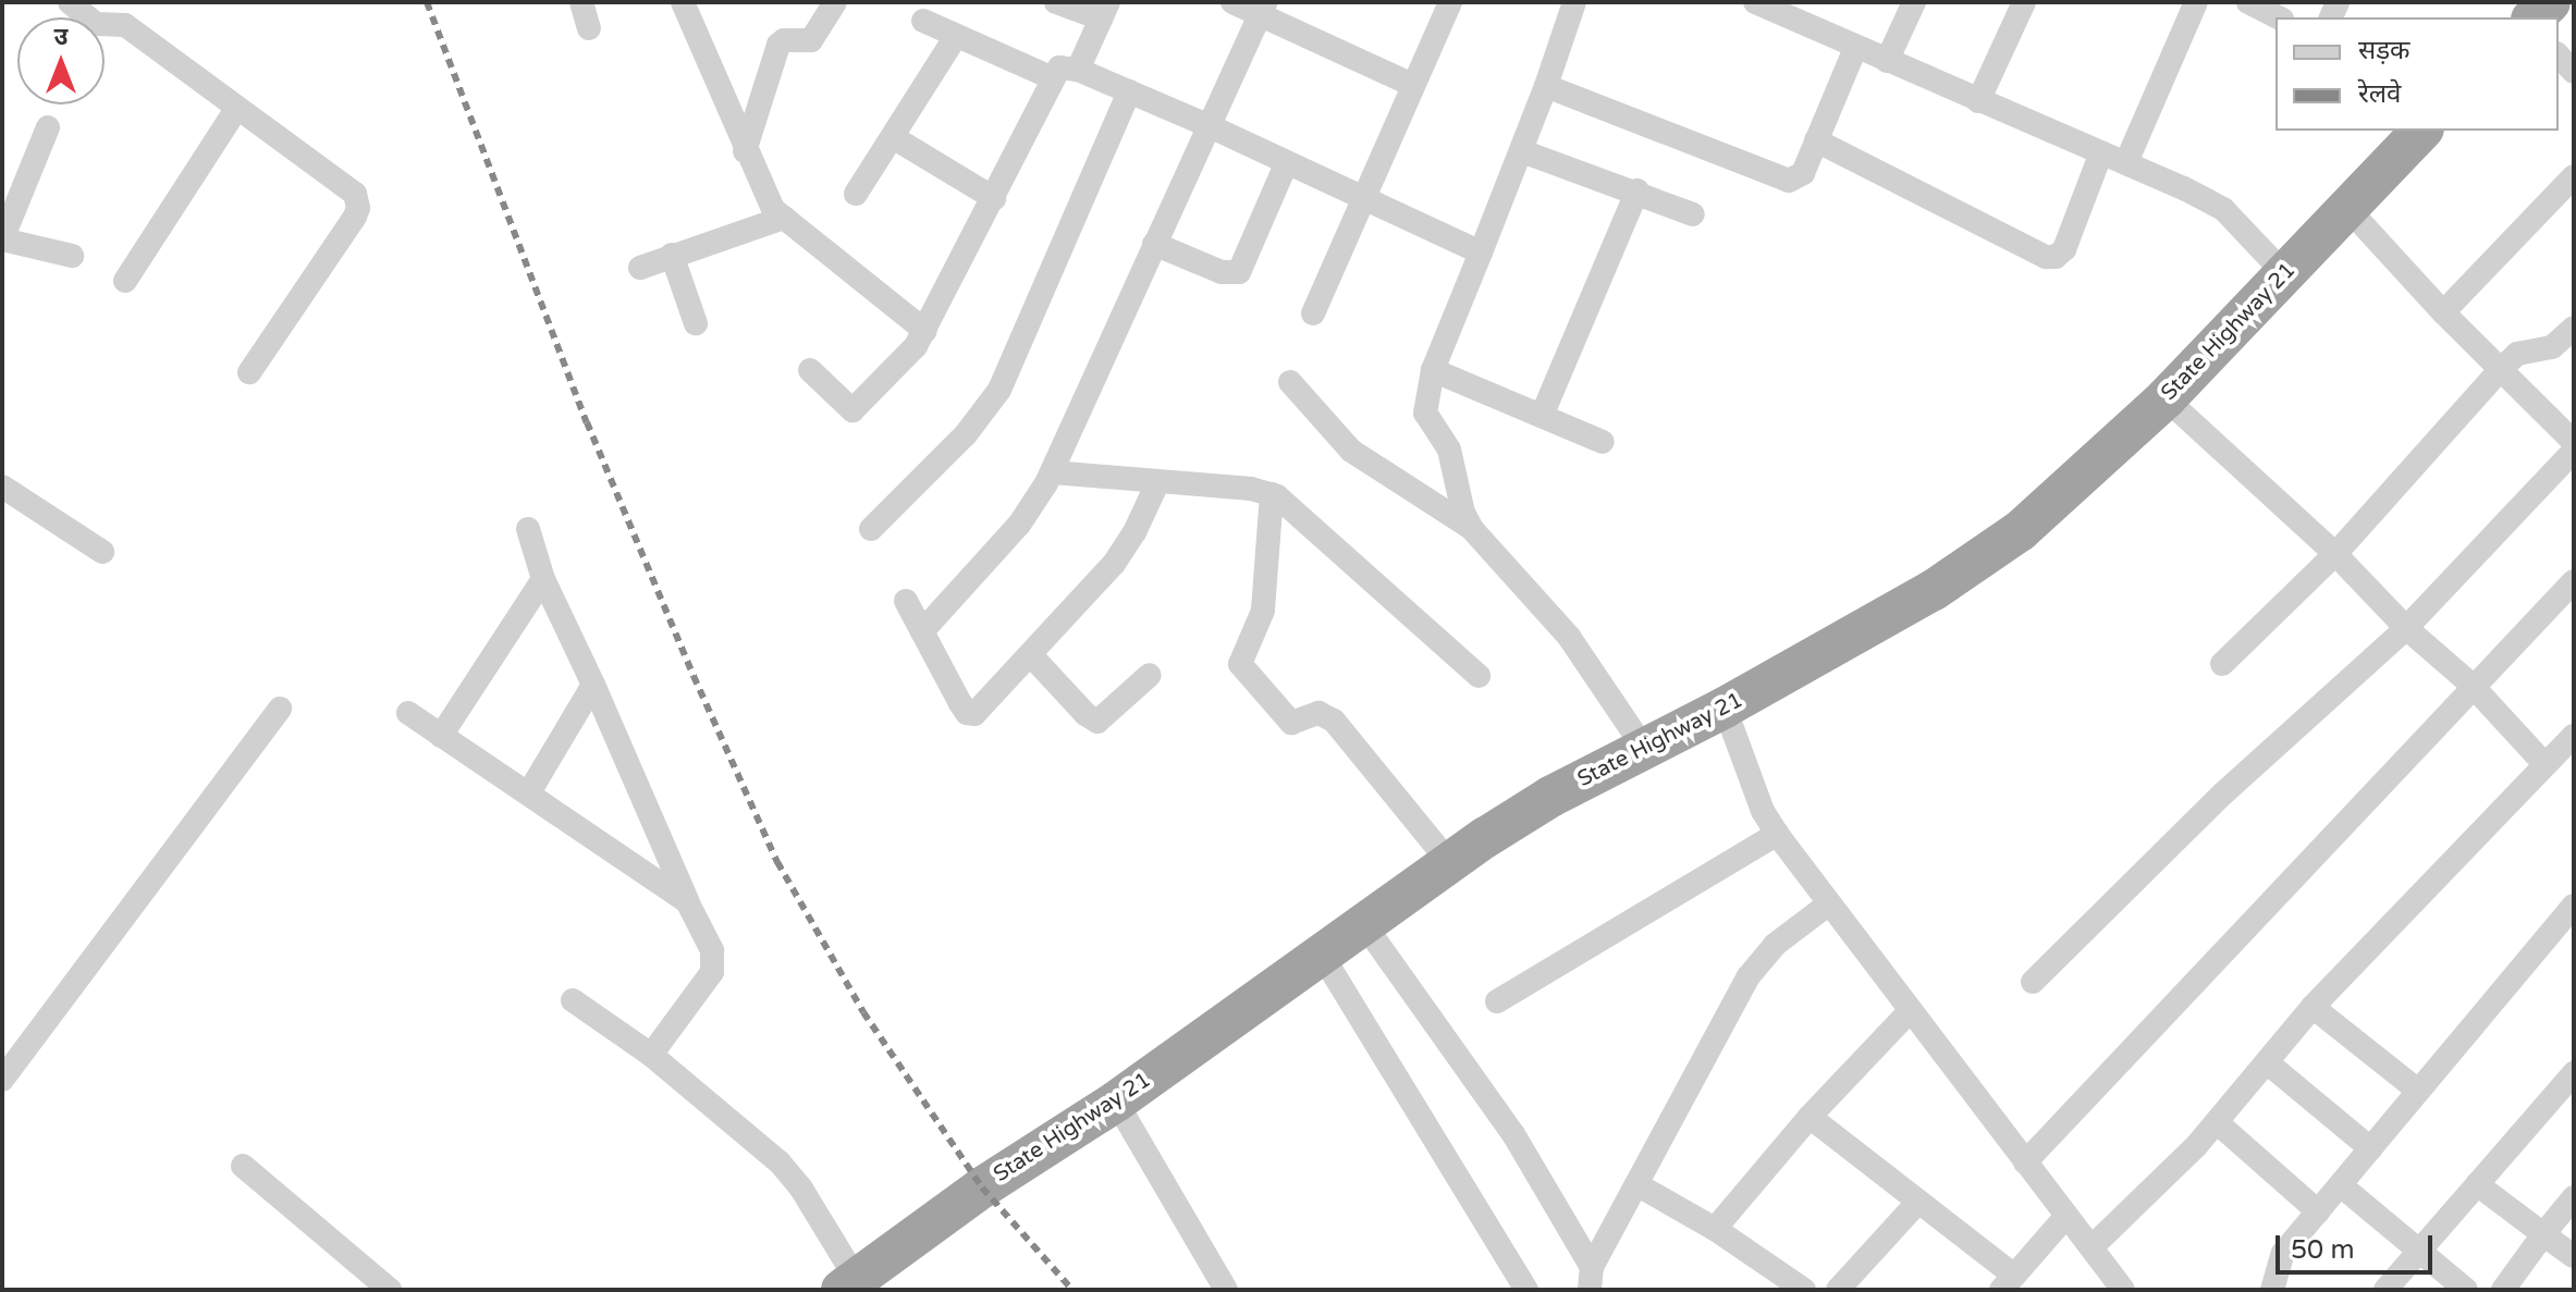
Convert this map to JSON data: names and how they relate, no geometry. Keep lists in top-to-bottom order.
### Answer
{
  "streets": {
    "highway": ["State Highway 21"]
  },
  "legend": ["सड़क", "रेलवे"],
  "scale_bar": "50 m",
  "north": "top"
}
